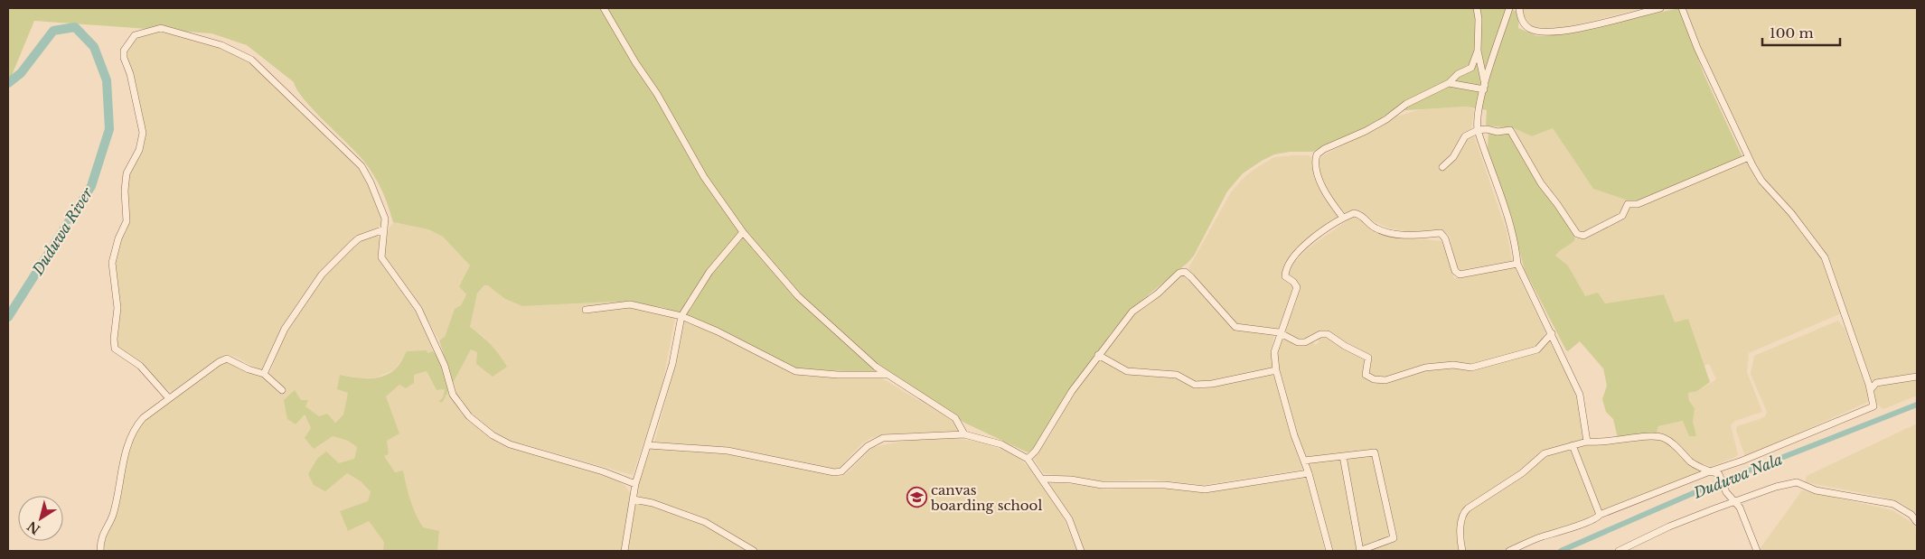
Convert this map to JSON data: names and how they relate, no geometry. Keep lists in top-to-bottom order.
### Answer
{
  "water": ["Duduwa River", "Duduwa Nala"],
  "places": {
    "school or university": ["canvas boarding school"]
  },
  "scale_bar": "100 m",
  "north": "bottom left"
}
